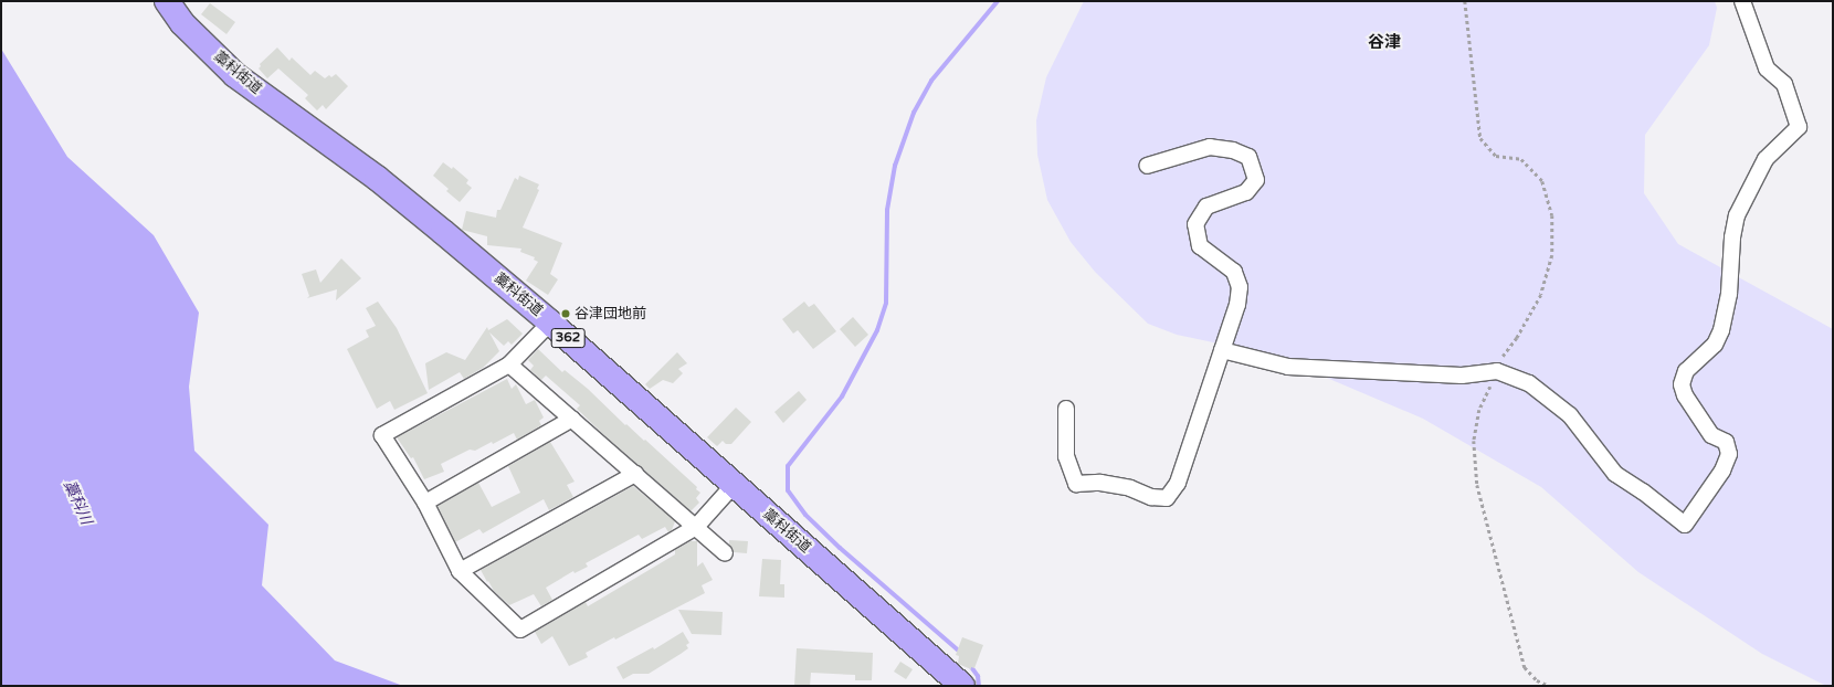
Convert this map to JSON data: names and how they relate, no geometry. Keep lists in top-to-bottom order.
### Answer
{
  "streets": {
    "highway": ["藁科街道", "362"]
  },
  "districts": ["谷津"],
  "water": ["藁科川"],
  "places": ["谷津団地前"]
}
